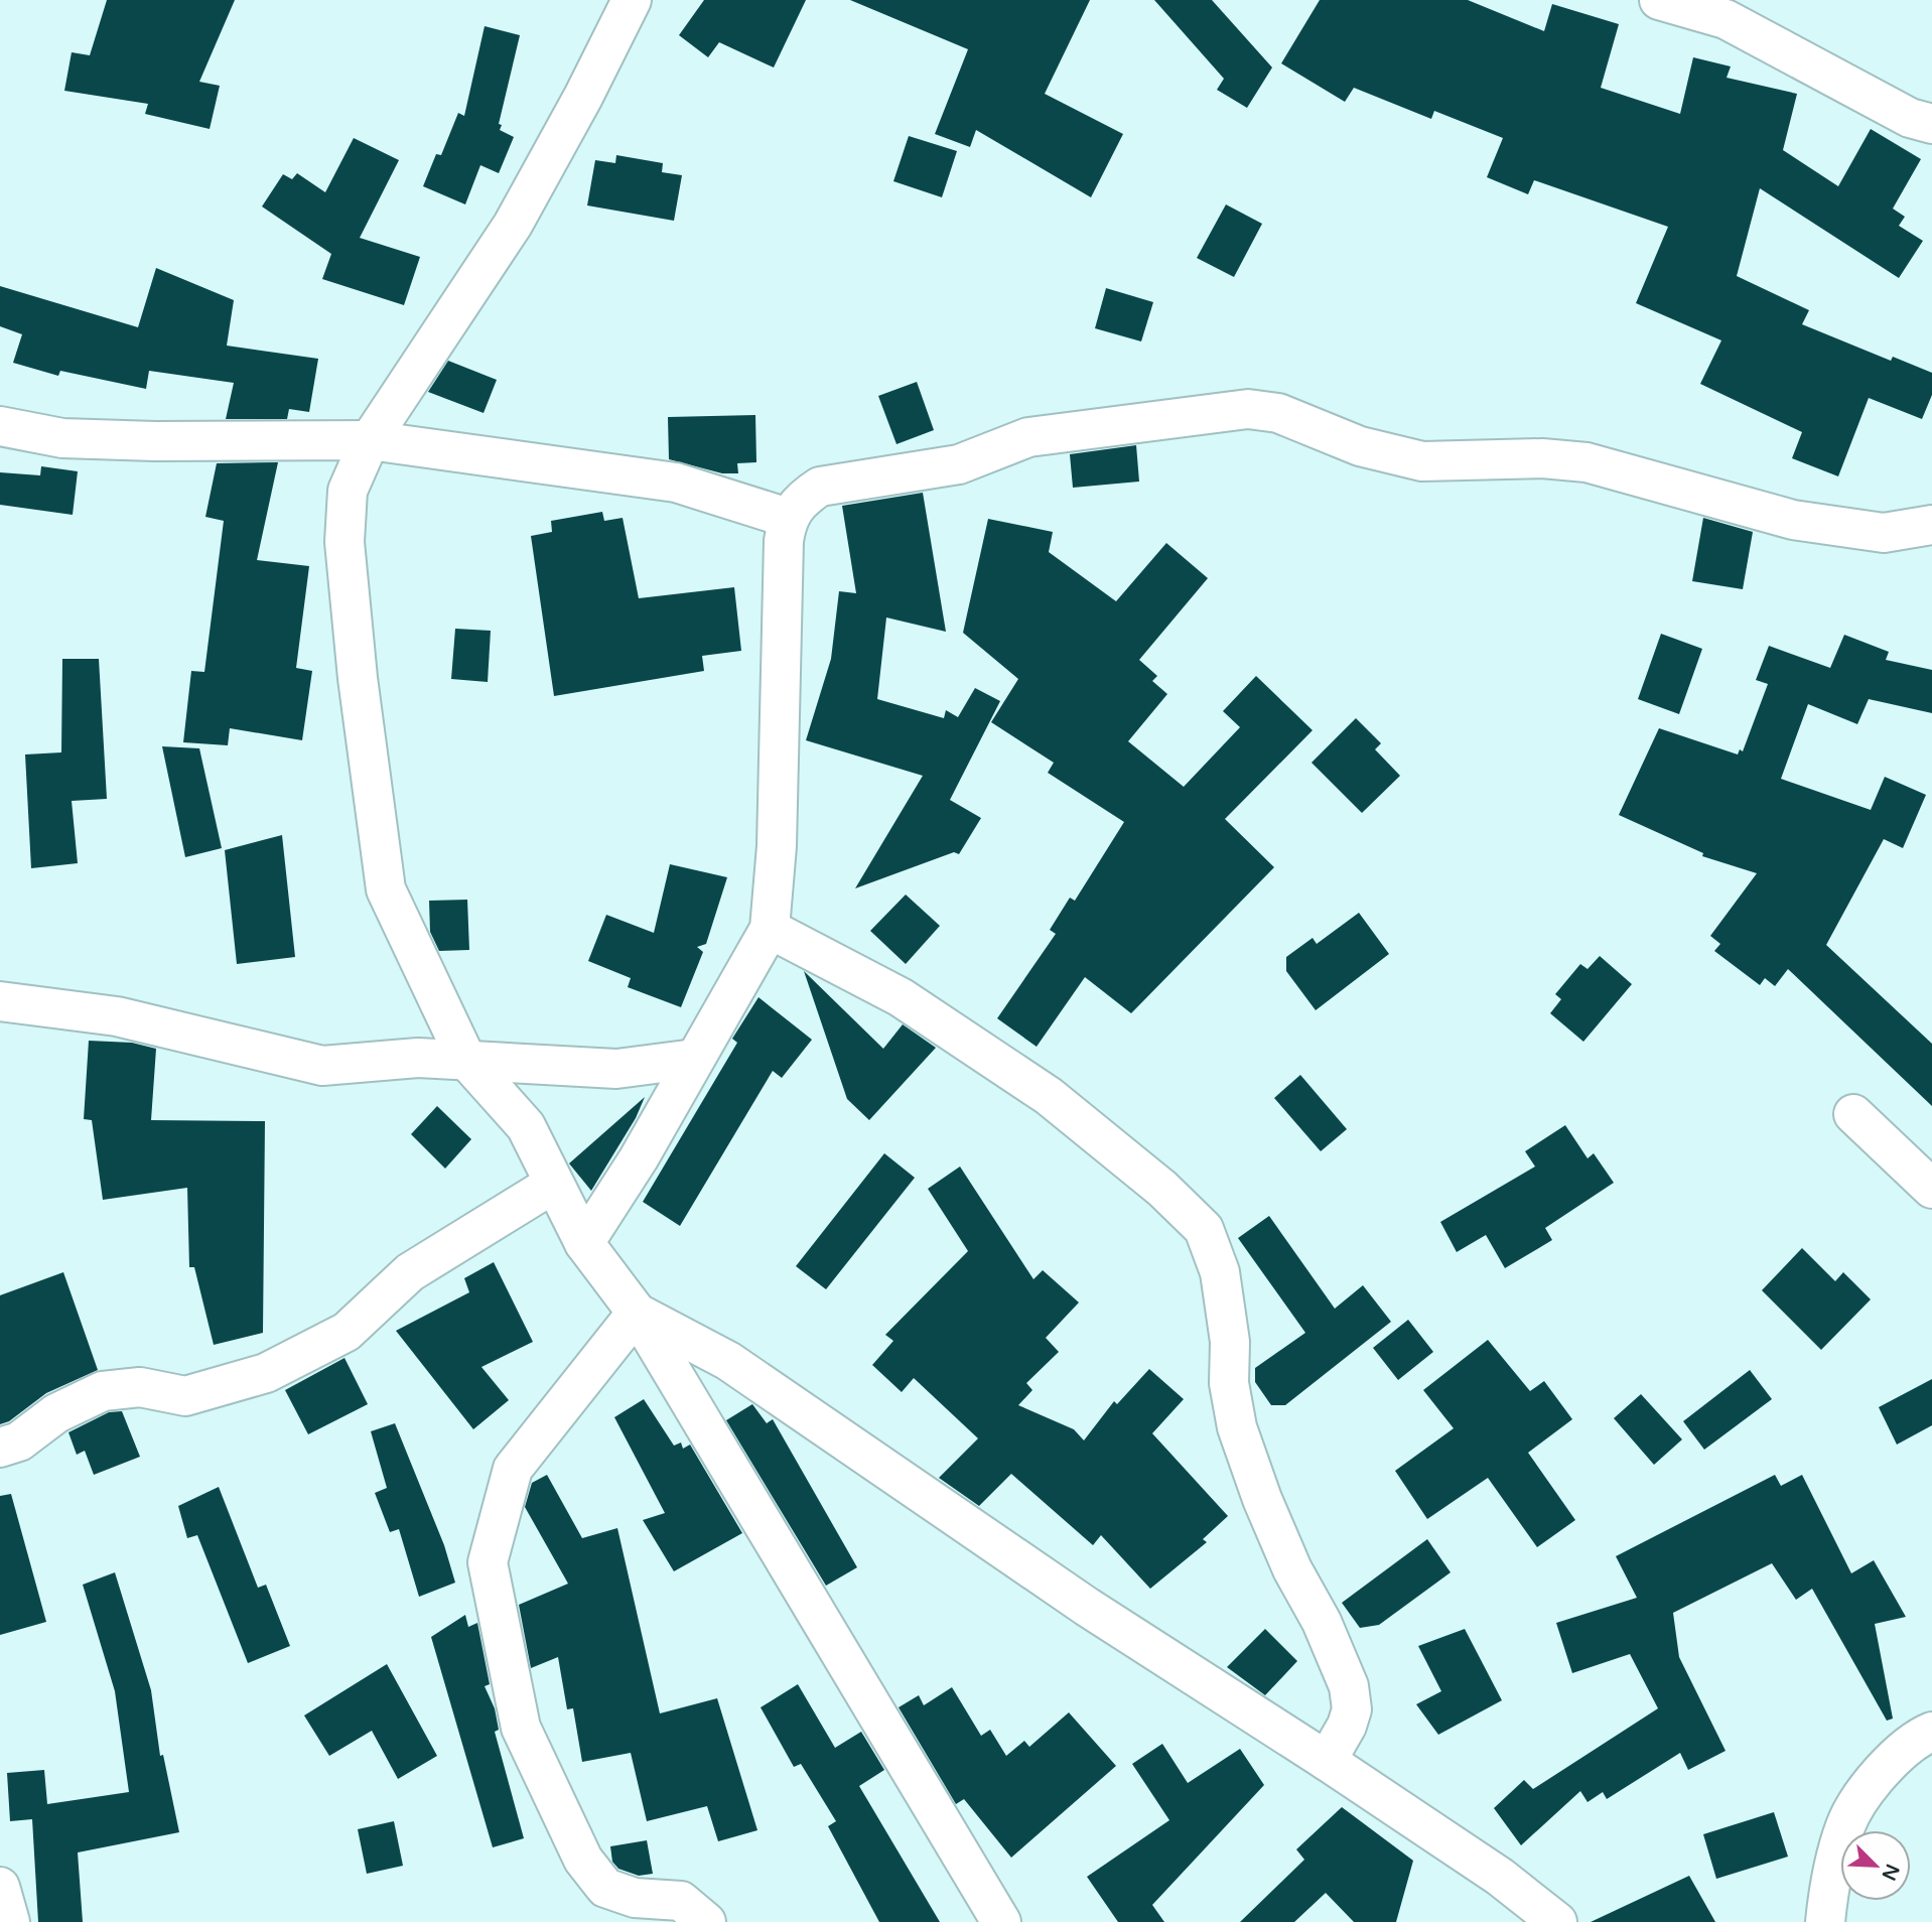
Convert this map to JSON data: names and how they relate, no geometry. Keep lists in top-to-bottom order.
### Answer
{
  "north": "bottom right"
}
